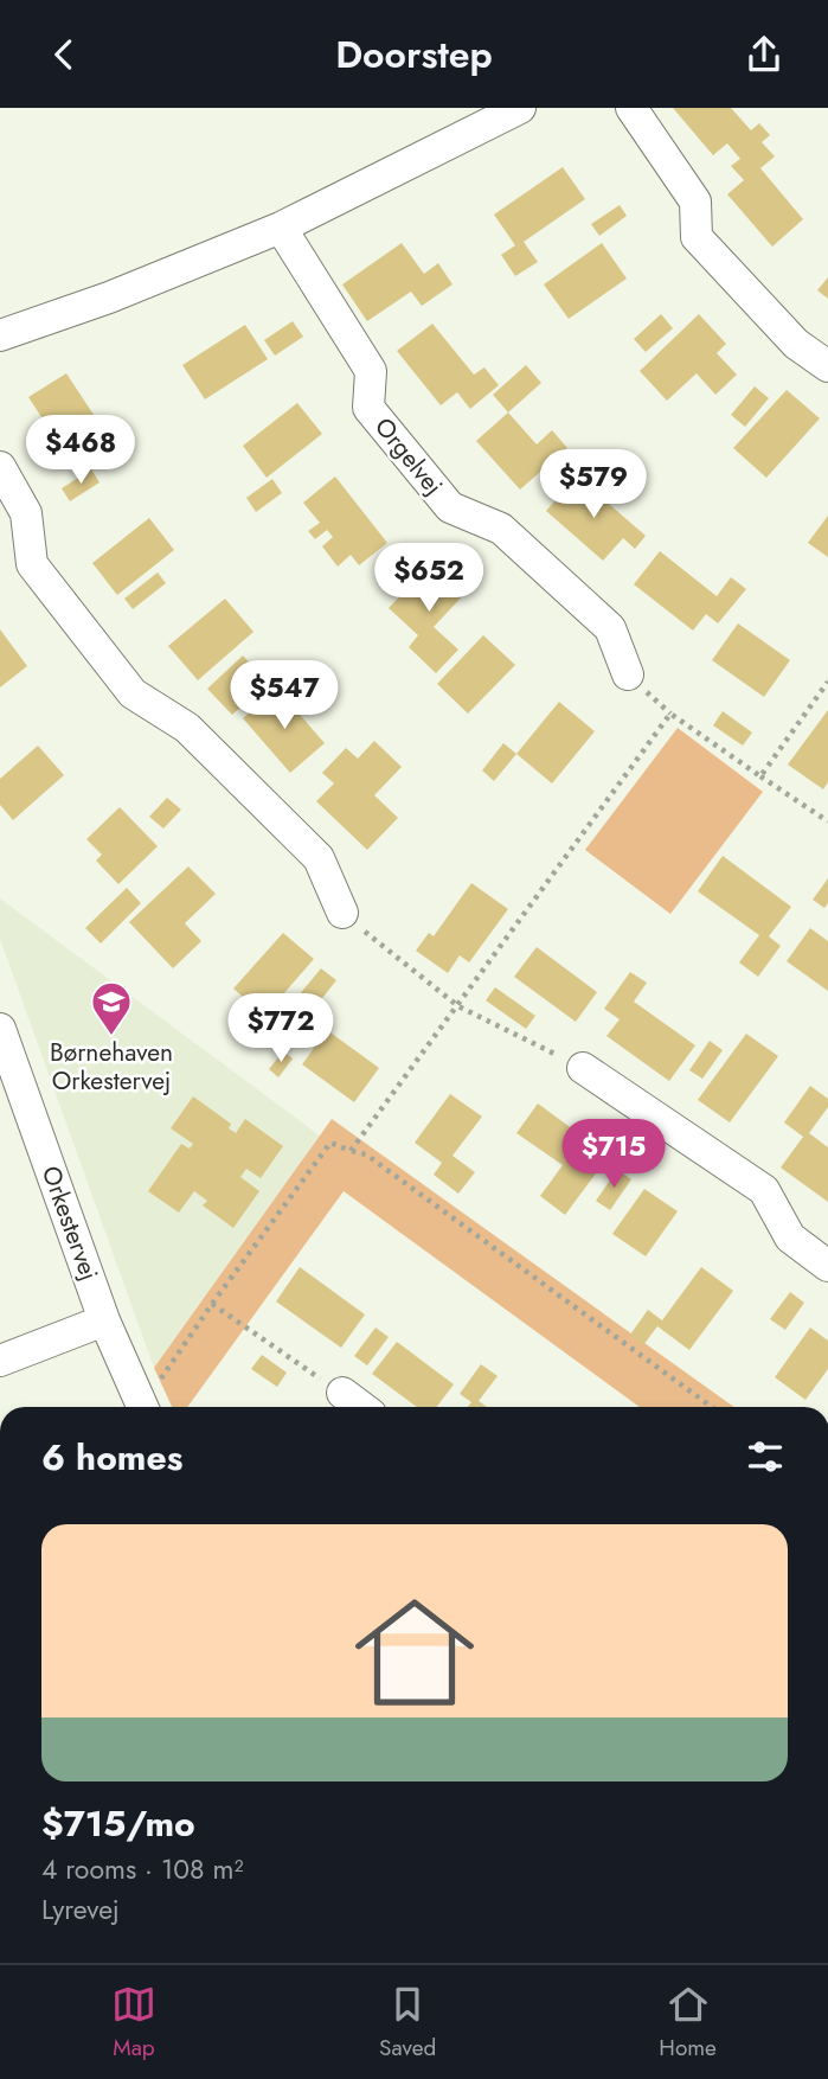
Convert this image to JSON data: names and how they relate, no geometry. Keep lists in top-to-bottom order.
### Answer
{
  "streets": {
    "street": ["Orgelvej", "Orkestervej"]
  },
  "places": {
    "school or university": ["Børnehaven Orkestervej"]
  },
  "page": {
    "header": "Doorstep",
    "price": [
      "$468",
      "$579",
      "$652",
      "$547",
      "$772",
      "$715"
    ],
    "heading": "6 homes",
    "list": [
      {
        "name": "$715/mo",
        "note": "4 rooms · 108 m² · Lyrevej"
      }
    ],
    "tabs": ["Map", "Saved", "Home"]
  }
}
